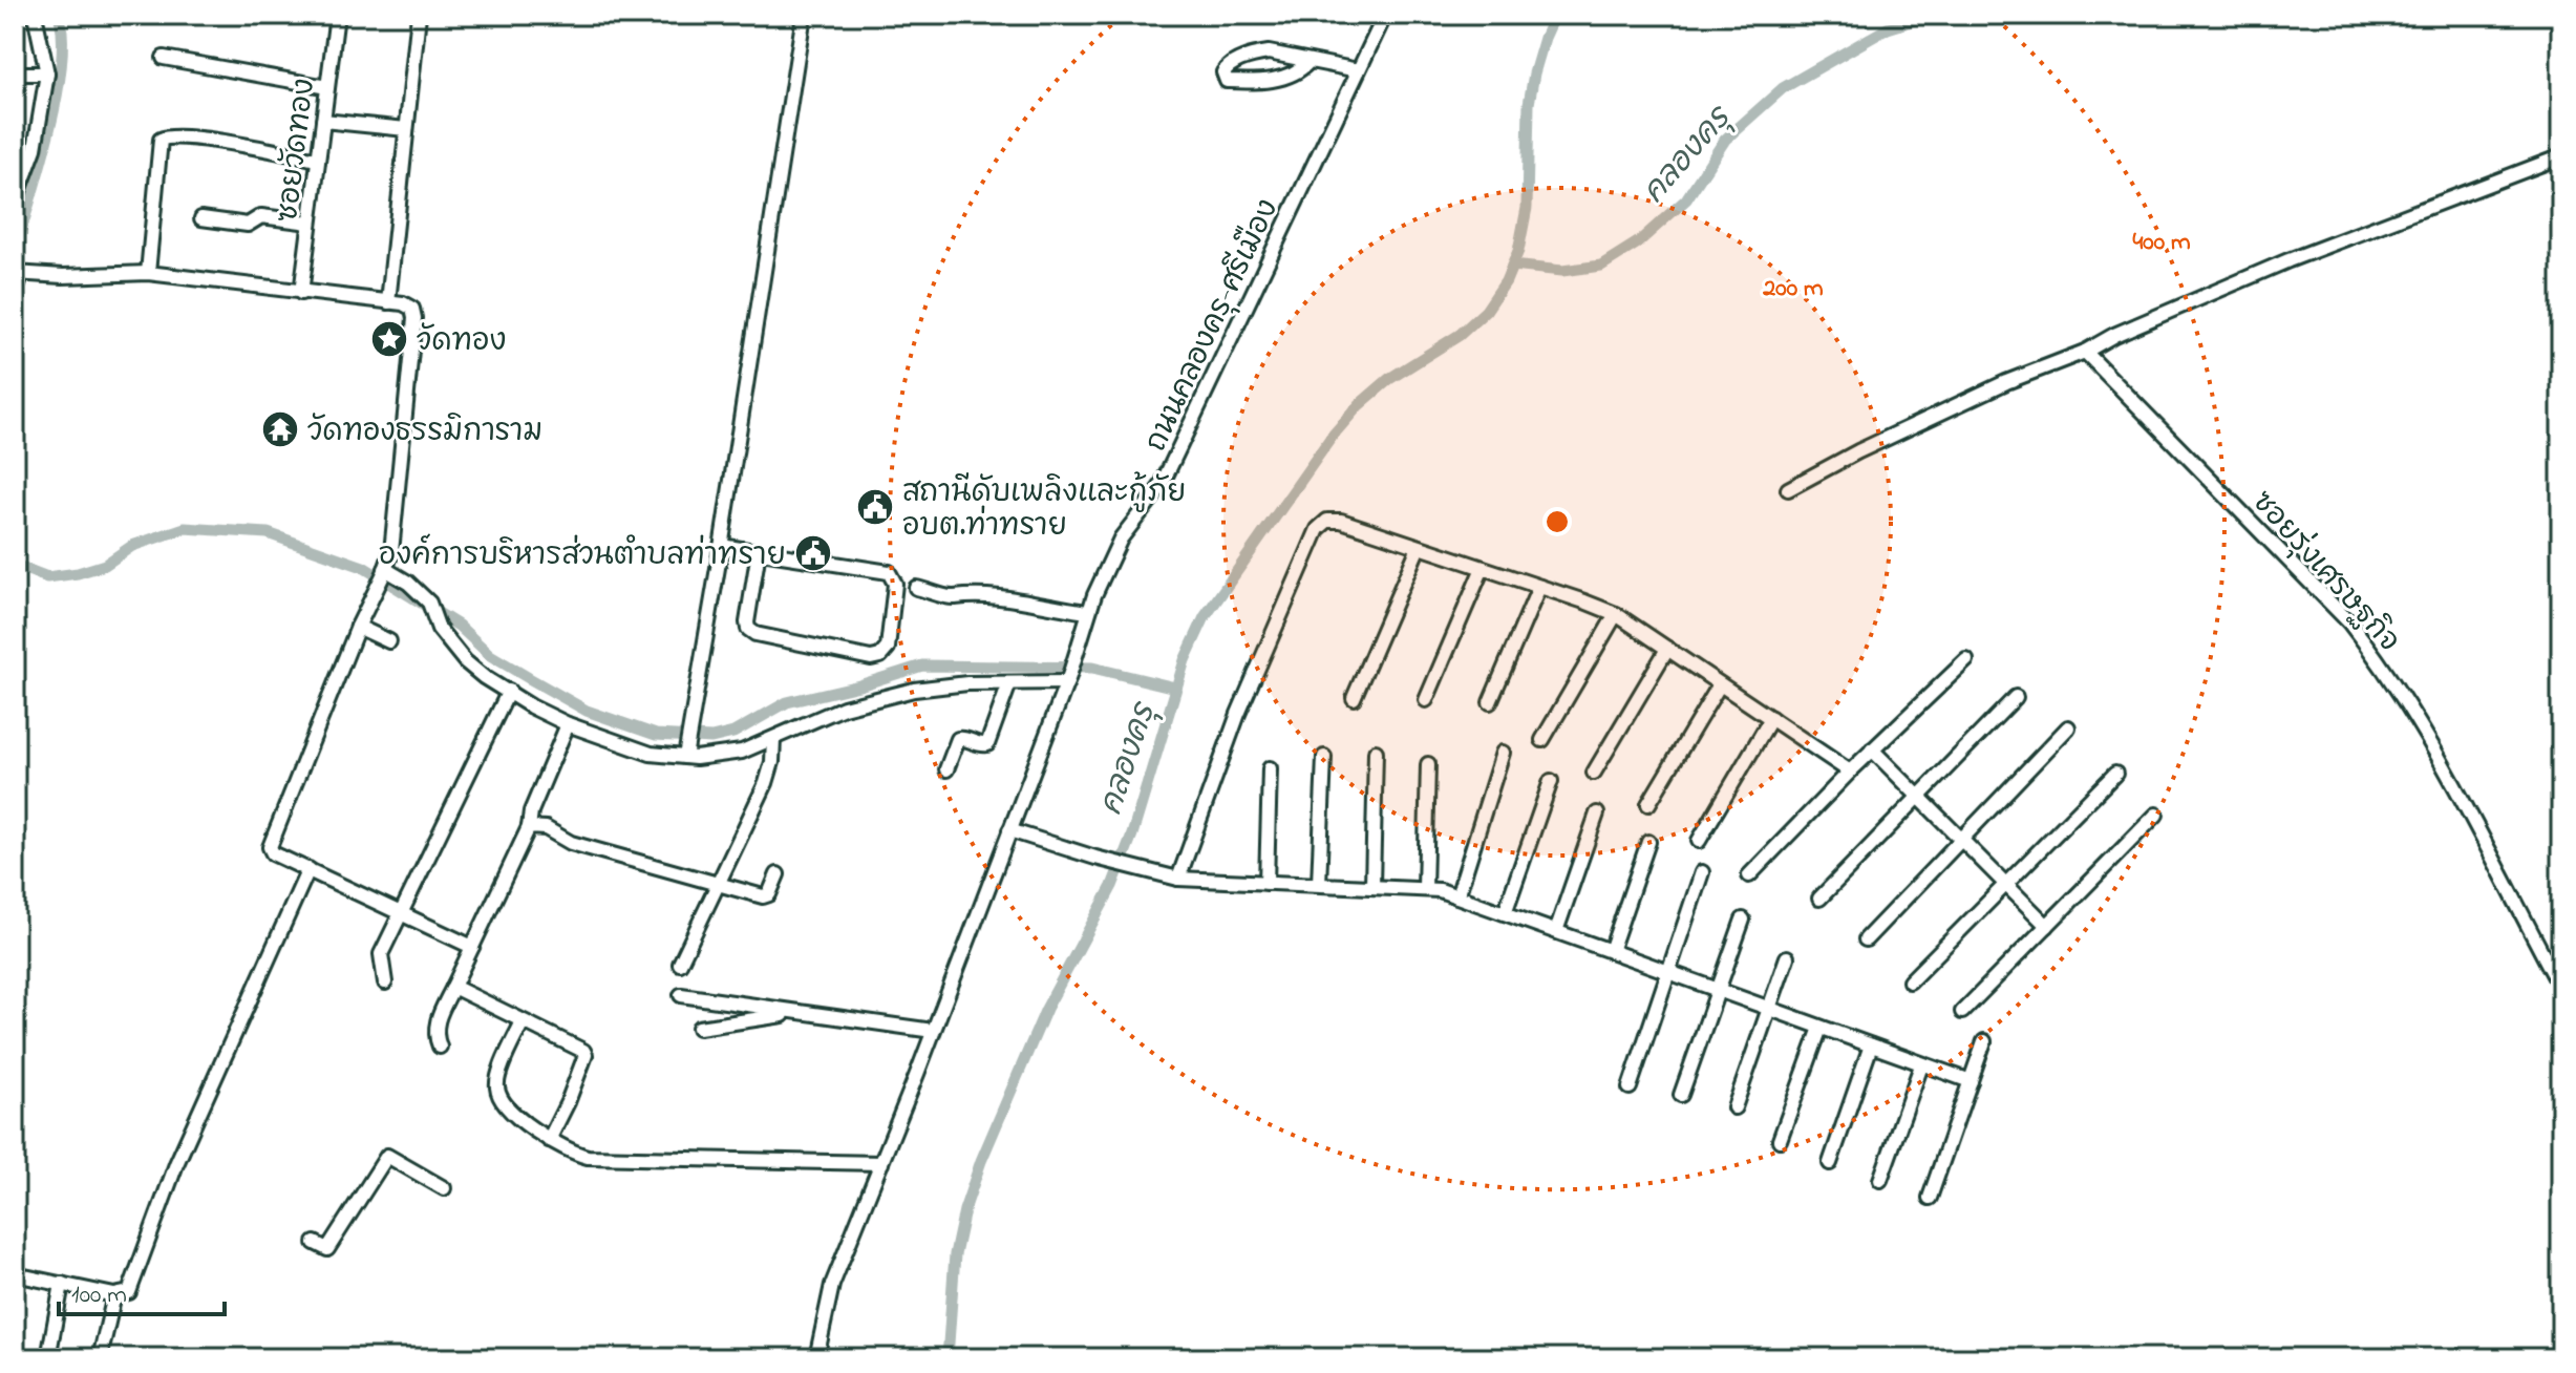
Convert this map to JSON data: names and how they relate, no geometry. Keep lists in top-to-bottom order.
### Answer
{
  "streets": {
    "street": ["ซอยวัดทอง", "ถนนคลองครุ-ศรีเมือง", "ซอยรุ่งเศรษฐกิจ"]
  },
  "water": ["คลองครุ"],
  "places": {
    "place": ["วัดทอง"],
    "temple": ["วัดทองธรรมิการาม"],
    "public building": ["สถานีดับเพลิงและกู้ภัย อบต.ท่าทราย", "องค์การบริหารส่วนตำบลท่าทราย"]
  },
  "scale_bar": "100 m",
  "rings": ["400 m", "200 m"]
}
